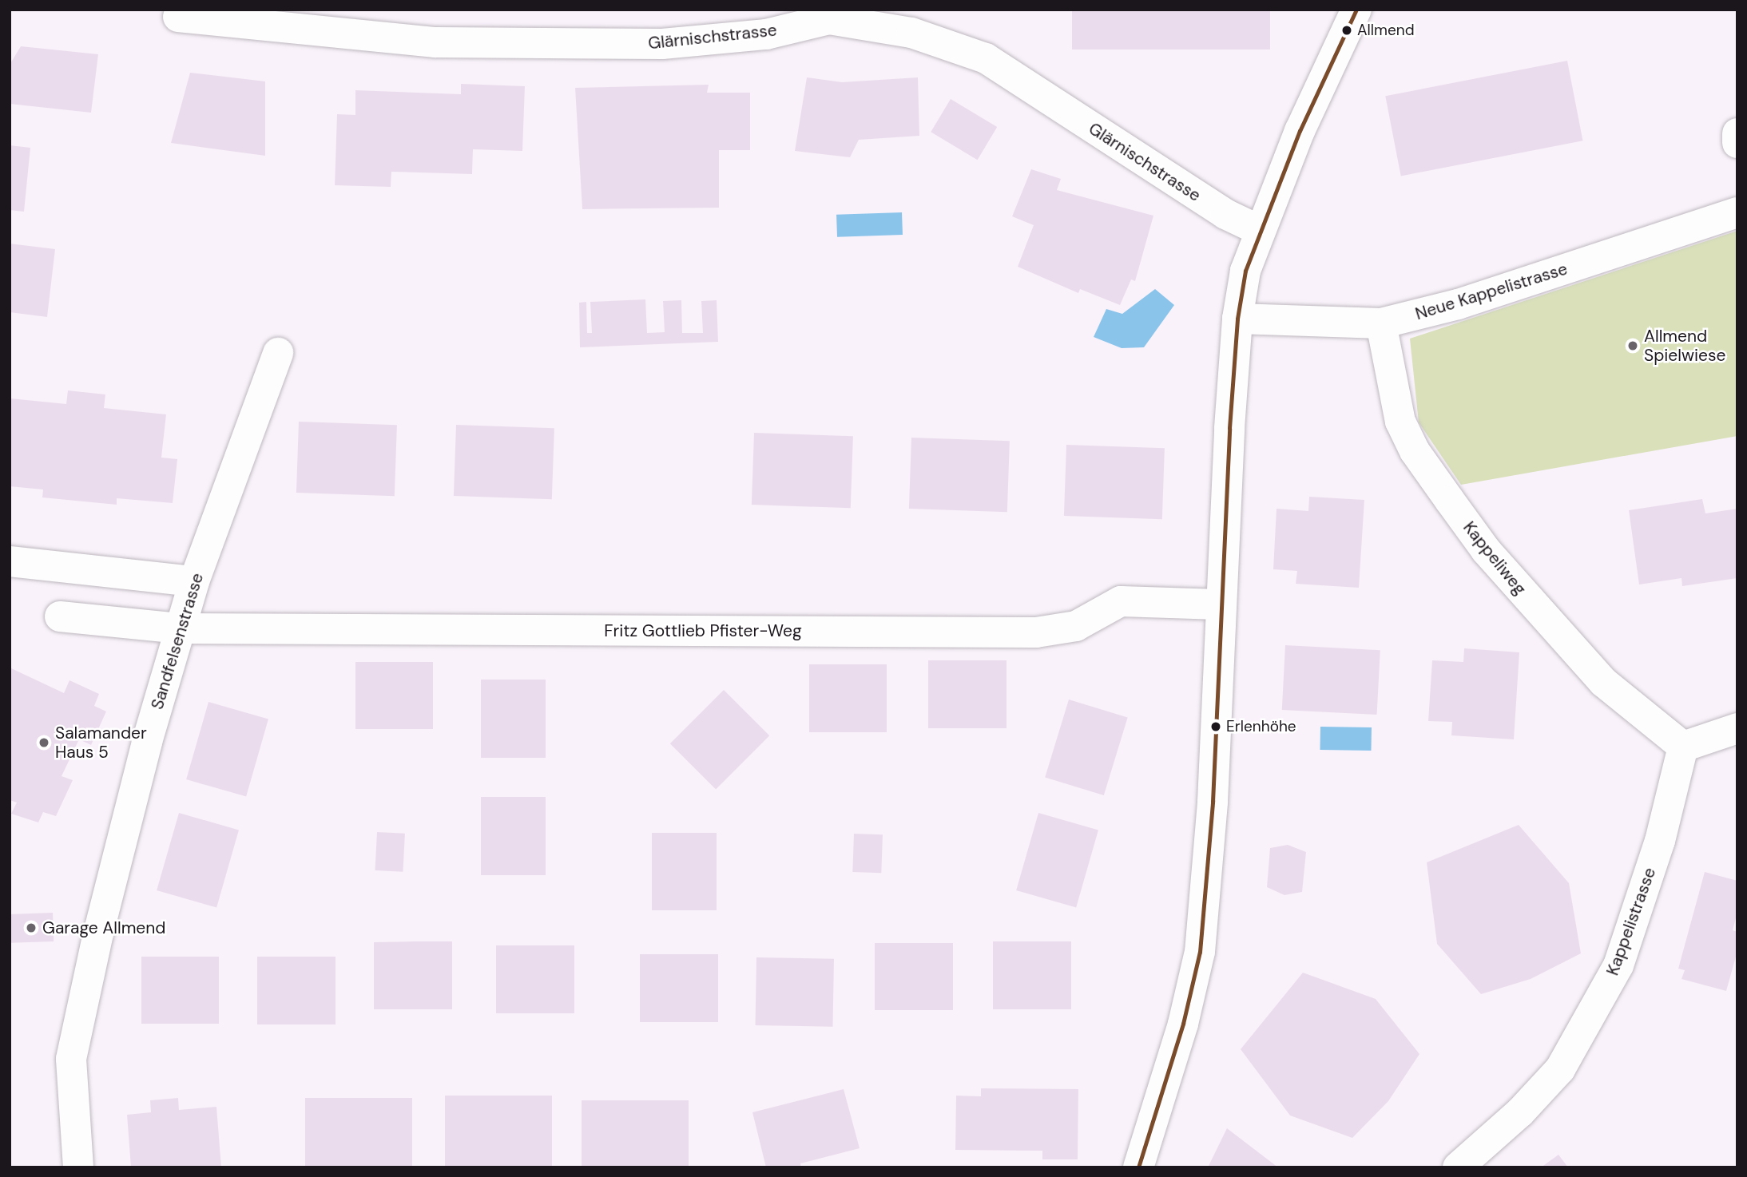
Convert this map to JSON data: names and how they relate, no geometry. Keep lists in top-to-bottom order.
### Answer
{
  "streets": {
    "street": [
      "Glärnischstrasse",
      "Neue Kappelistrasse",
      "Kappeliweg",
      "Fritz Gottlieb Pfister-Weg",
      "Sandfelsenstrasse",
      "Kappelistrasse"
    ]
  },
  "crossings": [
    ["Neue Kappelistrasse", "Kappeliweg"],
    ["Kappeliweg", "Kappelistrasse"],
    ["Fritz Gottlieb Pfister-Weg", "Sandfelsenstrasse"]
  ],
  "places": [
    "Allmend",
    "Allmend Spielwiese",
    "Erlenhöhe",
    "Salamander Haus 5",
    "Garage Allmend"
  ]
}
